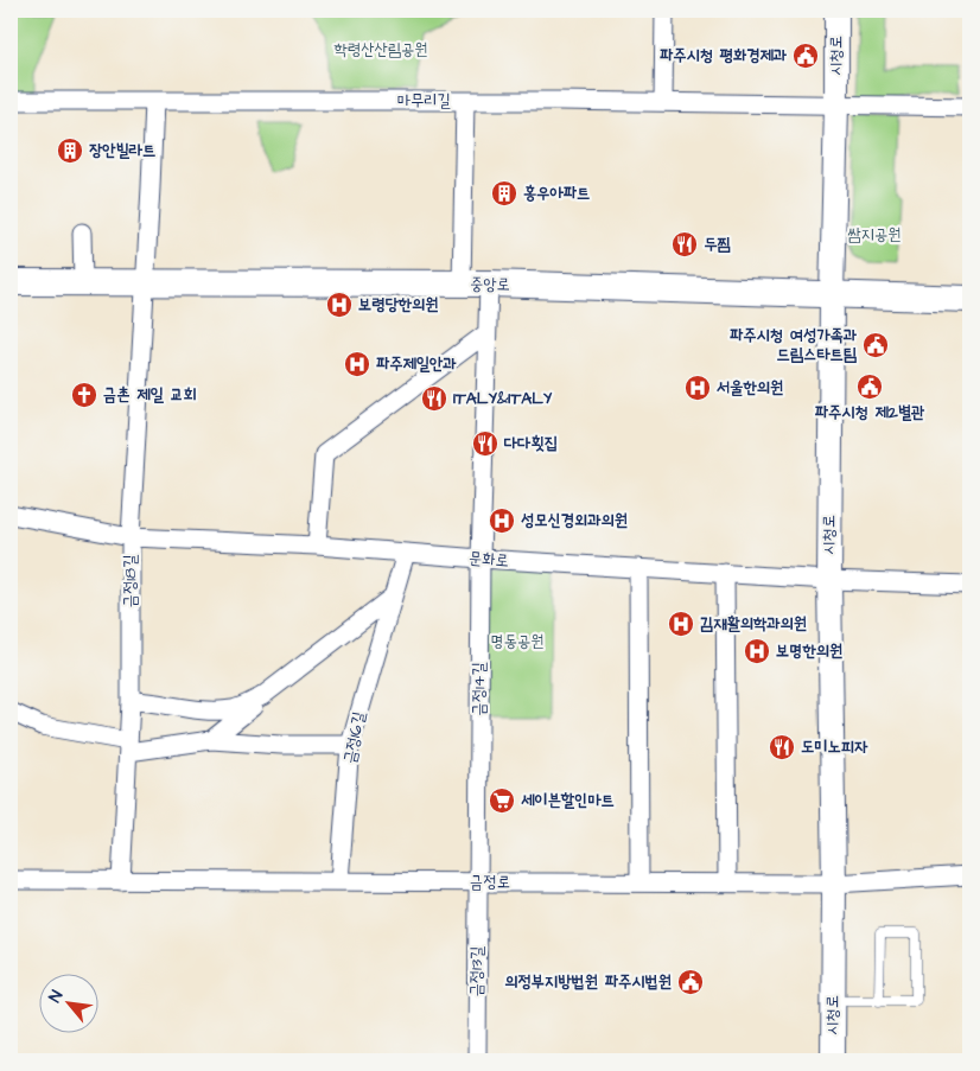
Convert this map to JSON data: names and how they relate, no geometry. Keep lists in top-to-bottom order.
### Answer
{
  "streets": {
    "main road": ["중앙로"],
    "street": [
      "시청로",
      "마무리길",
      "문화로",
      "금정18길",
      "금정14길",
      "금정16길",
      "금정로",
      "금정13길"
    ]
  },
  "crossings": [
    ["시청로", "마무리길"],
    ["시청로", "중앙로"],
    ["시청로", "문화로"],
    ["시청로", "금정로"],
    ["마무리길", "금정18길"],
    ["중앙로", "금정18길"],
    ["중앙로", "금정14길"],
    ["문화로", "금정18길"],
    ["문화로", "금정14길"],
    ["문화로", "금정16길"],
    ["금정18길", "금정로"],
    ["금정14길", "금정로"],
    ["금정14길", "금정13길"],
    ["금정16길", "금정로"],
    ["금정로", "금정13길"]
  ],
  "parks": ["학령산산림공원", "쌈지공원", "명동공원"],
  "places": {
    "public building": [
      "파주시청 평화경제과",
      "파주시청 여성가족과 드림스타트팀",
      "파주시청 제2별관",
      "의정부지방법원 파주시법원"
    ],
    "building": ["장안빌라트", "홍우아파트"],
    "restaurant": [
      "두찜",
      "ITALY&ITALY",
      "다다횟집",
      "도미노피자"
    ],
    "hospital": [
      "보령당한의원",
      "파주제일안과",
      "서울한의원",
      "성모신경외과의원",
      "김재활의학과의원",
      "보명한의원"
    ],
    "church": ["금촌 제일 교회"],
    "supermarket": ["세이븐할인마트"]
  },
  "north": "top left"
}
